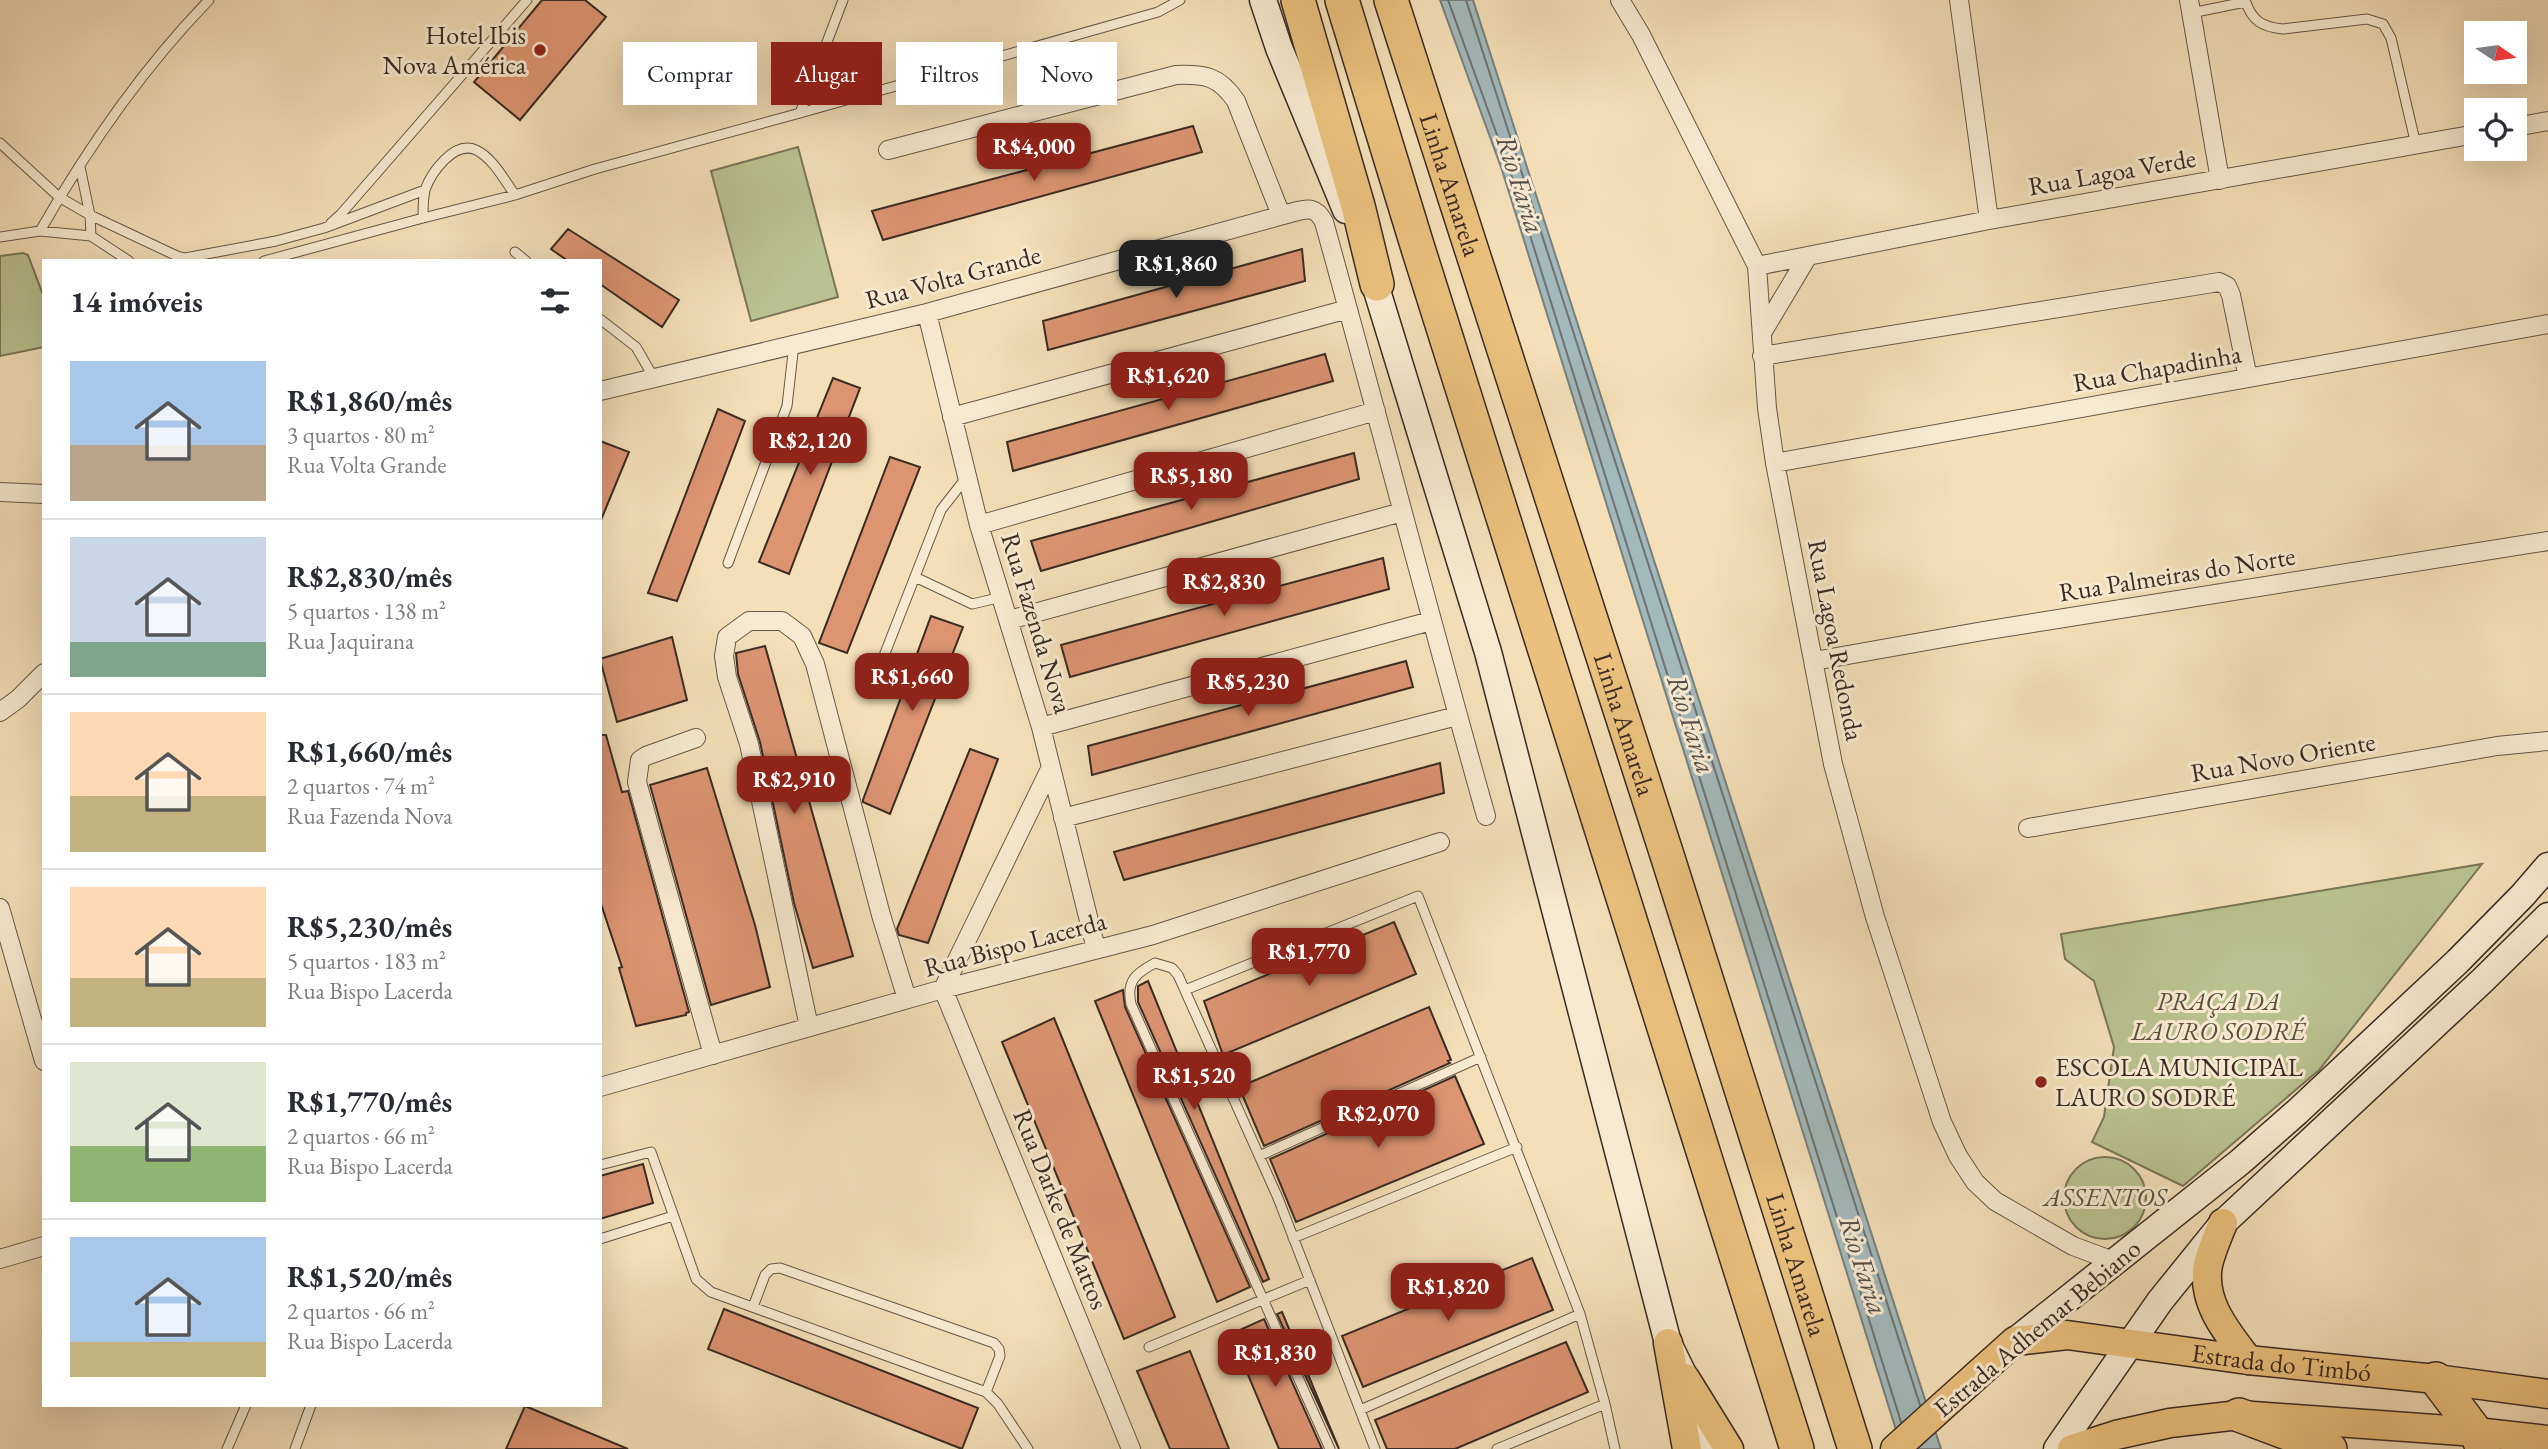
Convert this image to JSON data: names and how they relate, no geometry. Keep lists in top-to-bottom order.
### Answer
{
  "streets": {
    "highway": ["Linha Amarela"],
    "main road": ["Estrada Adhemar Bebiano", "Estrada do Timbó"],
    "street": [
      "Rua Lagoa Verde",
      "Rua Volta Grande",
      "Rua Chapadinha",
      "Rua Palmeiras do Norte",
      "Rua Fazenda Nova",
      "Rua Lagoa Redonda",
      "Rua Novo Oriente",
      "Rua Bispo Lacerda",
      "Rua Darke de Mattos"
    ]
  },
  "crossings": [
    ["Rua Lagoa Verde", "Rua Lagoa Redonda"],
    ["Rua Volta Grande", "Rua Fazenda Nova"],
    ["Rua Chapadinha", "Rua Lagoa Redonda"],
    ["Rua Palmeiras do Norte", "Rua Lagoa Redonda"],
    ["Rua Fazenda Nova", "Rua Bispo Lacerda"],
    ["Rua Lagoa Redonda", "Estrada Adhemar Bebiano"],
    ["Rua Bispo Lacerda", "Rua Darke de Mattos"],
    ["Estrada Adhemar Bebiano", "Estrada do Timbó"]
  ],
  "water": ["Rio Faria"],
  "parks": ["PRAÇA DA LAURO SODRÉ", "ASSENTOS"],
  "places": ["Hotel Ibis Nova América", "ESCOLA MUNICIPAL LAURO SODRÉ"],
  "north": "right",
  "page": {
    "chip": [
      "Comprar",
      "Alugar",
      "Filtros",
      "Novo"
    ],
    "price": [
      "R$4,000",
      "R$1,860",
      "R$1,620",
      "R$2,120",
      "R$5,180",
      "R$2,830",
      "R$1,660",
      "R$5,230",
      "R$2,910",
      "R$1,770",
      "R$1,520",
      "R$2,070",
      "R$1,820",
      "R$1,830"
    ],
    "heading": "14 imóveis",
    "list": [
      {
        "name": "R$1,860/mês",
        "note": "3 quartos · 80 m² · Rua Volta Grande"
      },
      {
        "name": "R$2,830/mês",
        "note": "5 quartos · 138 m² · Rua Jaquirana"
      },
      {
        "name": "R$1,660/mês",
        "note": "2 quartos · 74 m² · Rua Fazenda Nova"
      },
      {
        "name": "R$5,230/mês",
        "note": "5 quartos · 183 m² · Rua Bispo Lacerda"
      },
      {
        "name": "R$1,770/mês",
        "note": "2 quartos · 66 m² · Rua Bispo Lacerda"
      },
      {
        "name": "R$1,520/mês",
        "note": "2 quartos · 66 m² · Rua Bispo Lacerda"
      }
    ]
  }
}
